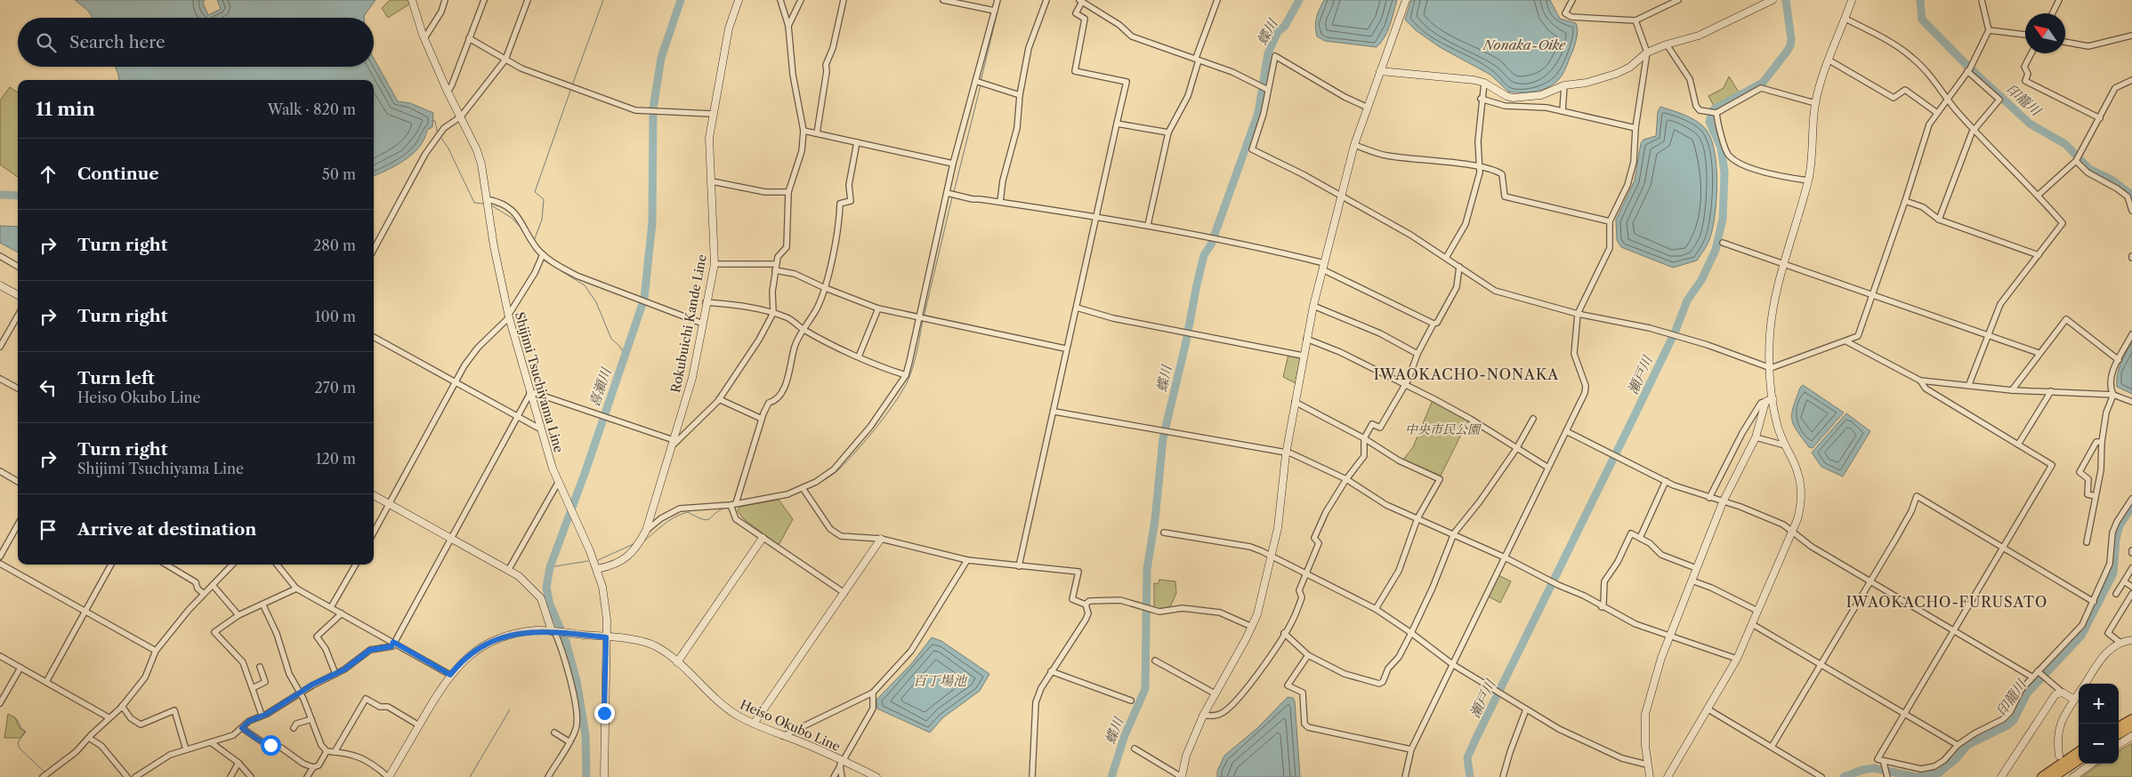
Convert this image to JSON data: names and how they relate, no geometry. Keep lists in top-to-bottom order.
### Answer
{
  "streets": {
    "street": ["Rokubuichi Kande Line", "Shijimi Tsuchiyama Line", "Heiso Okubo Line"]
  },
  "crossings": [
    ["Rokubuichi Kande Line", "Shijimi Tsuchiyama Line"],
    ["Shijimi Tsuchiyama Line", "Heiso Okubo Line"]
  ],
  "districts": ["IWAOKACHO-NONAKA", "IWAOKACHO-FURUSATO"],
  "water": [
    "蝶川",
    "Nonaka-Oike",
    "印籠川",
    "瀬戸川",
    "喜瀬川",
    "百丁場池"
  ],
  "parks": ["中央市民公園"],
  "north": "top left",
  "page": {
    "search": "Search here",
    "heading": ["11 min", "Walk · 820 m"],
    "list": [
      ["Continue", "50 m"],
      ["Turn right", "280 m"],
      ["Turn right", "100 m"],
      ["Turn left", "Heiso Okubo Line", "270 m"],
      ["Turn right", "Shijimi Tsuchiyama Line", "120 m"],
      "Arrive at destination"
    ],
    "map_buttons": ["+", "−"]
  }
}
